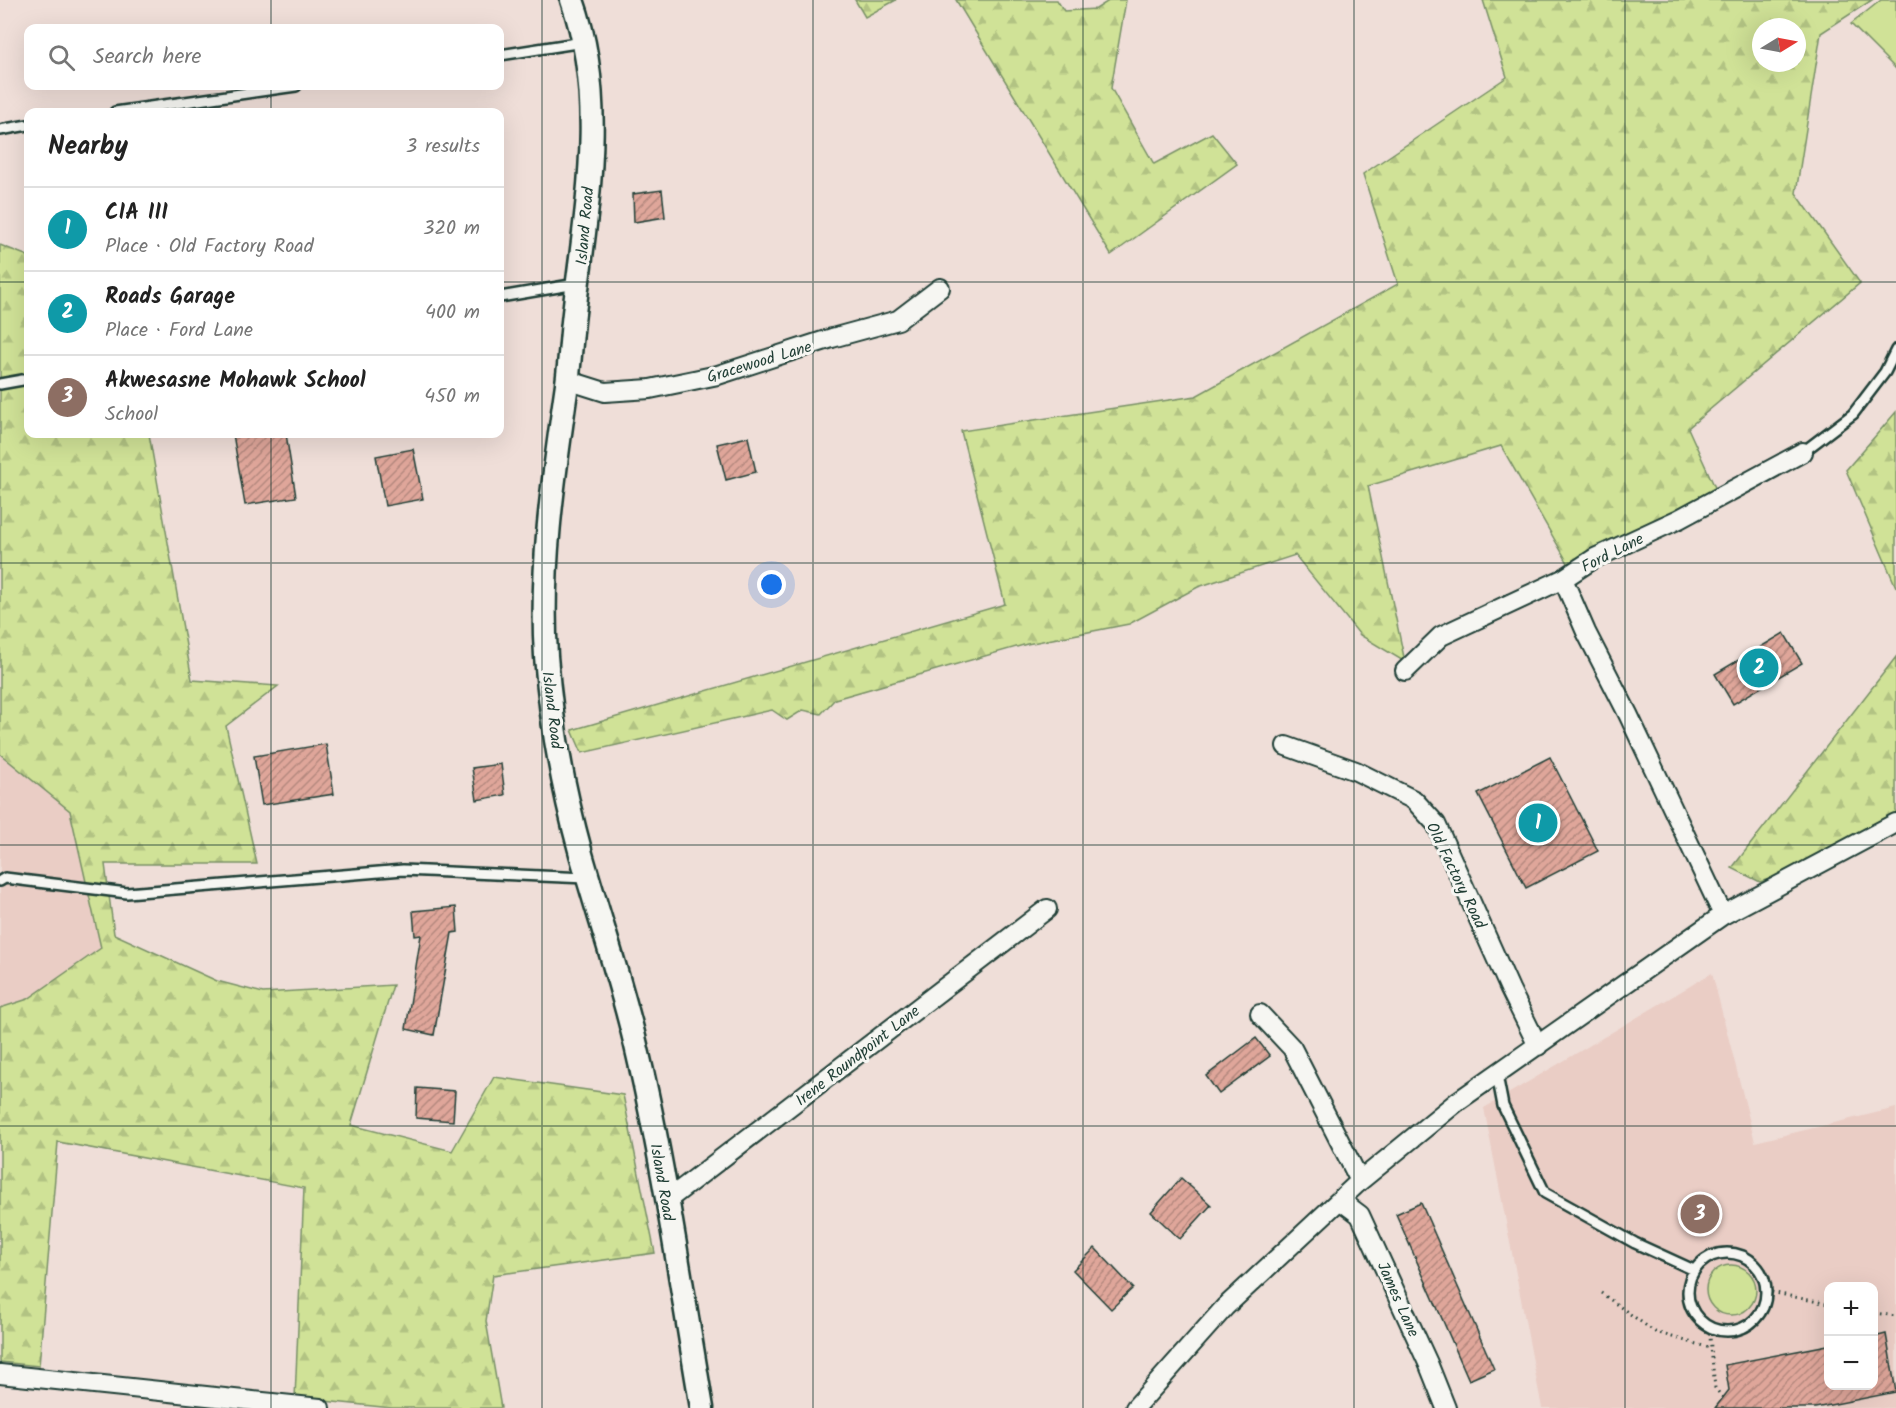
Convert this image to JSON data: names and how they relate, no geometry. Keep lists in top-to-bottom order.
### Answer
{
  "streets": {
    "street": [
      "Island Road",
      "Gracewood Lane",
      "Ford Lane",
      "Old Factory Road",
      "Irene Roundpoint Lane",
      "James Lane"
    ]
  },
  "crossings": [
    ["Island Road", "Gracewood Lane"],
    ["Island Road", "Irene Roundpoint Lane"]
  ],
  "north": "right",
  "page": {
    "search": "Search here",
    "heading": ["Nearby", "3 results"],
    "list": [
      {
        "mark": "1",
        "name": "CIA III",
        "note": "Place · Old Factory Road",
        "value": "320 m"
      },
      {
        "mark": "2",
        "name": "Roads Garage",
        "note": "Place · Ford Lane",
        "value": "400 m"
      },
      {
        "mark": "3",
        "name": "Akwesasne Mohawk School",
        "note": "School",
        "value": "450 m"
      }
    ],
    "pins": ["2", "1", "3"],
    "map_buttons": ["+", "−"]
  }
}
